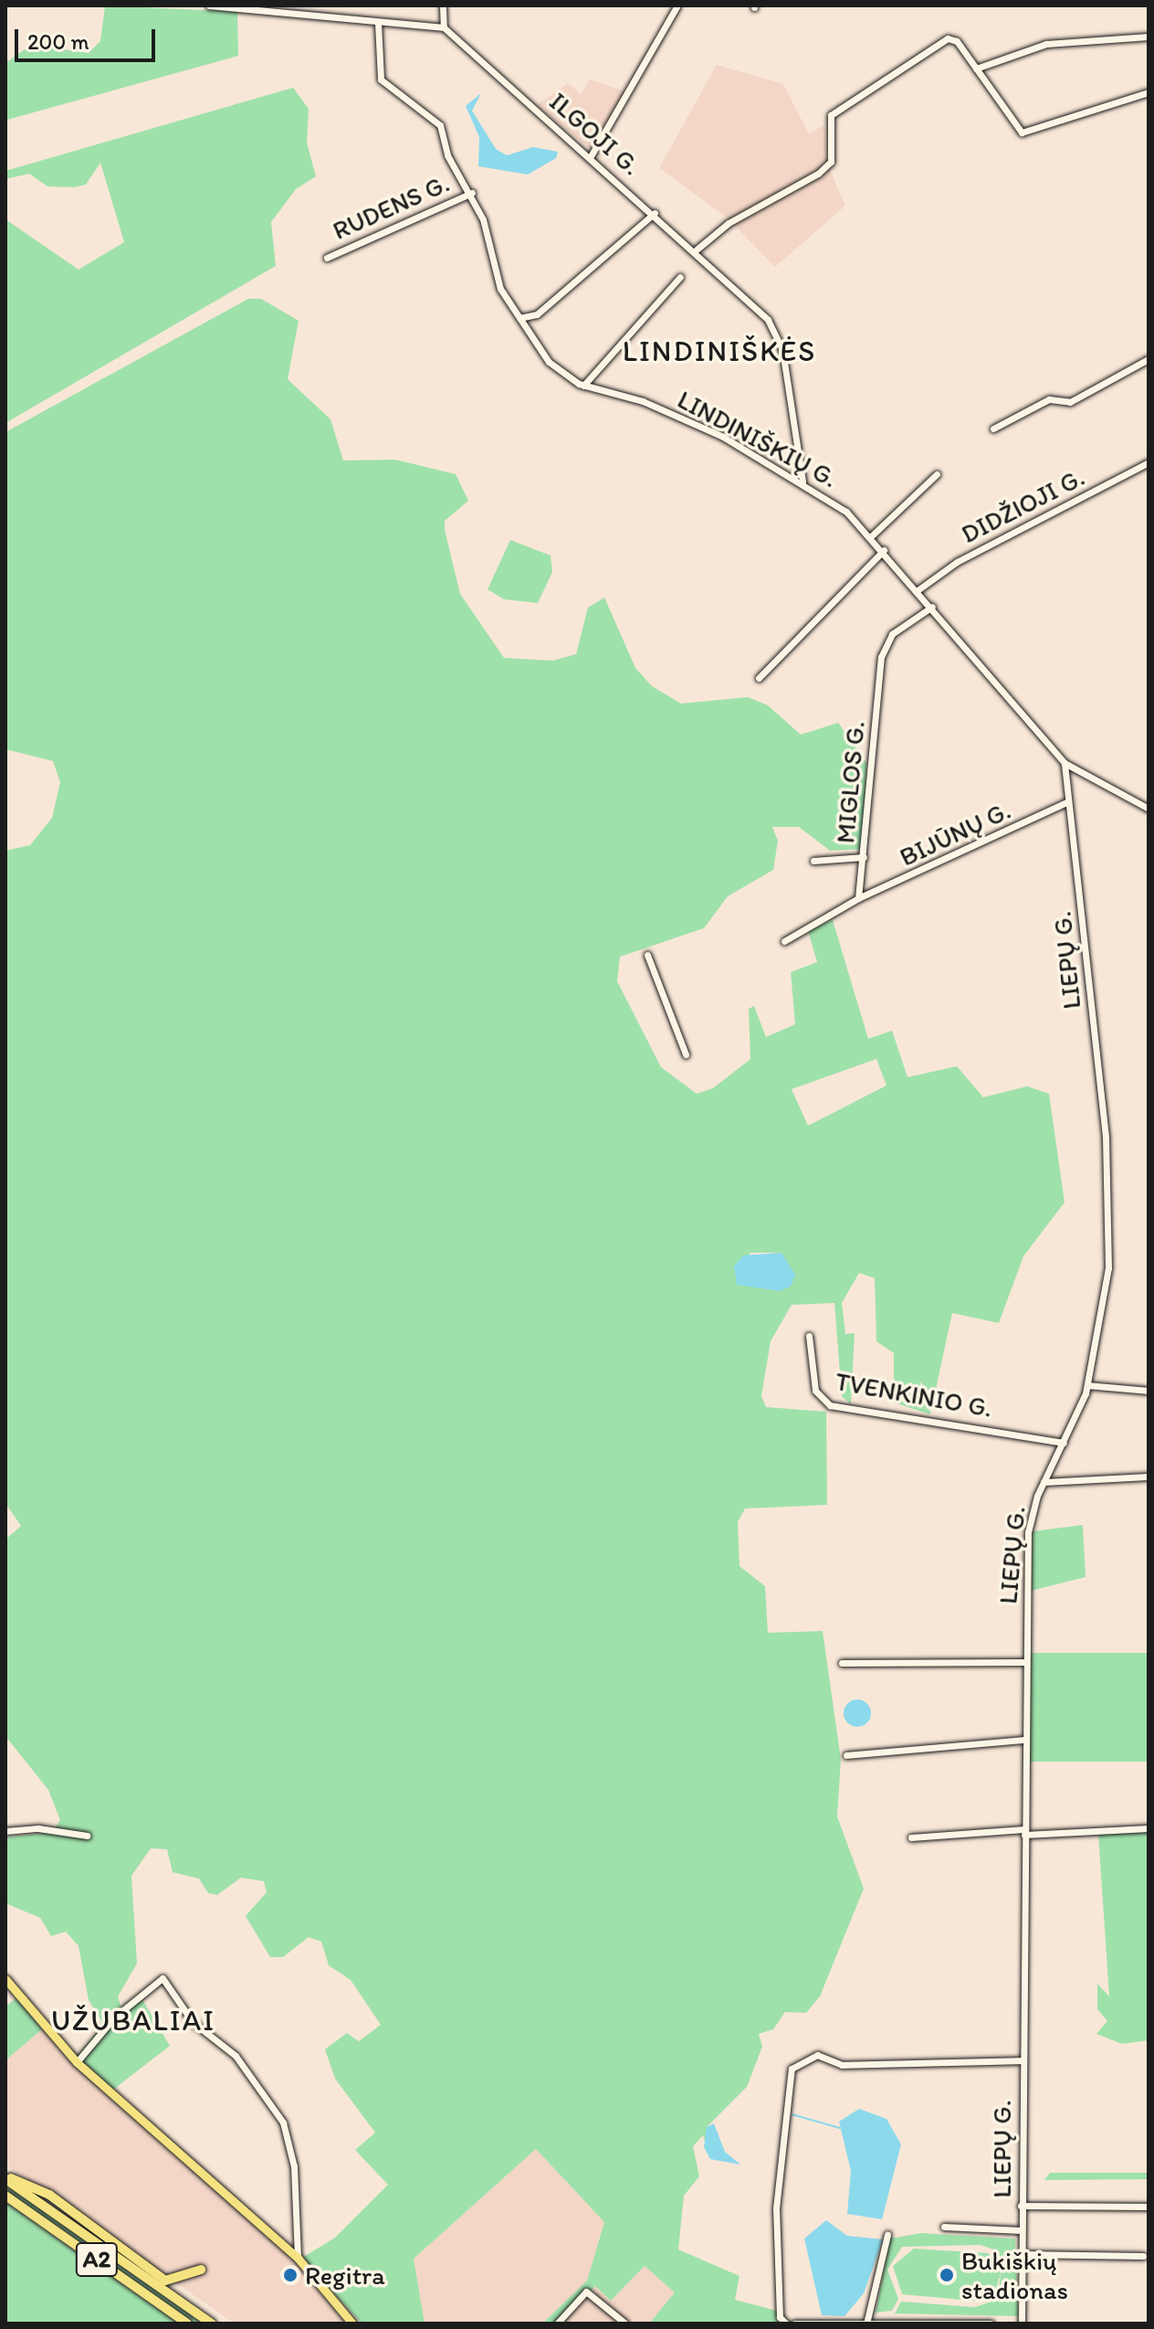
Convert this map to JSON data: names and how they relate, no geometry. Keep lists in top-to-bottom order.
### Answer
{
  "streets": {
    "highway": ["A2"],
    "street": [
      "ILGOJI G.",
      "RUDENS G.",
      "LINDINIŠKIŲ G.",
      "DIDŽIOJI G.",
      "MIGLOS G.",
      "BIJŪNŲ G.",
      "LIEPŲ G.",
      "TVENKINIO G."
    ]
  },
  "crossings": [
    ["ILGOJI G.", "LINDINIŠKIŲ G."],
    ["RUDENS G.", "LINDINIŠKIŲ G."],
    ["LINDINIŠKIŲ G.", "DIDŽIOJI G."],
    ["LINDINIŠKIŲ G.", "MIGLOS G."],
    ["LINDINIŠKIŲ G.", "LIEPŲ G."],
    ["MIGLOS G.", "BIJŪNŲ G."],
    ["BIJŪNŲ G.", "LIEPŲ G."],
    ["LIEPŲ G.", "TVENKINIO G."]
  ],
  "districts": ["LINDINIŠKĖS", "UŽUBALIAI"],
  "places": ["Regitra", "Bukiškių stadionas"],
  "scale_bar": "200 m"
}
